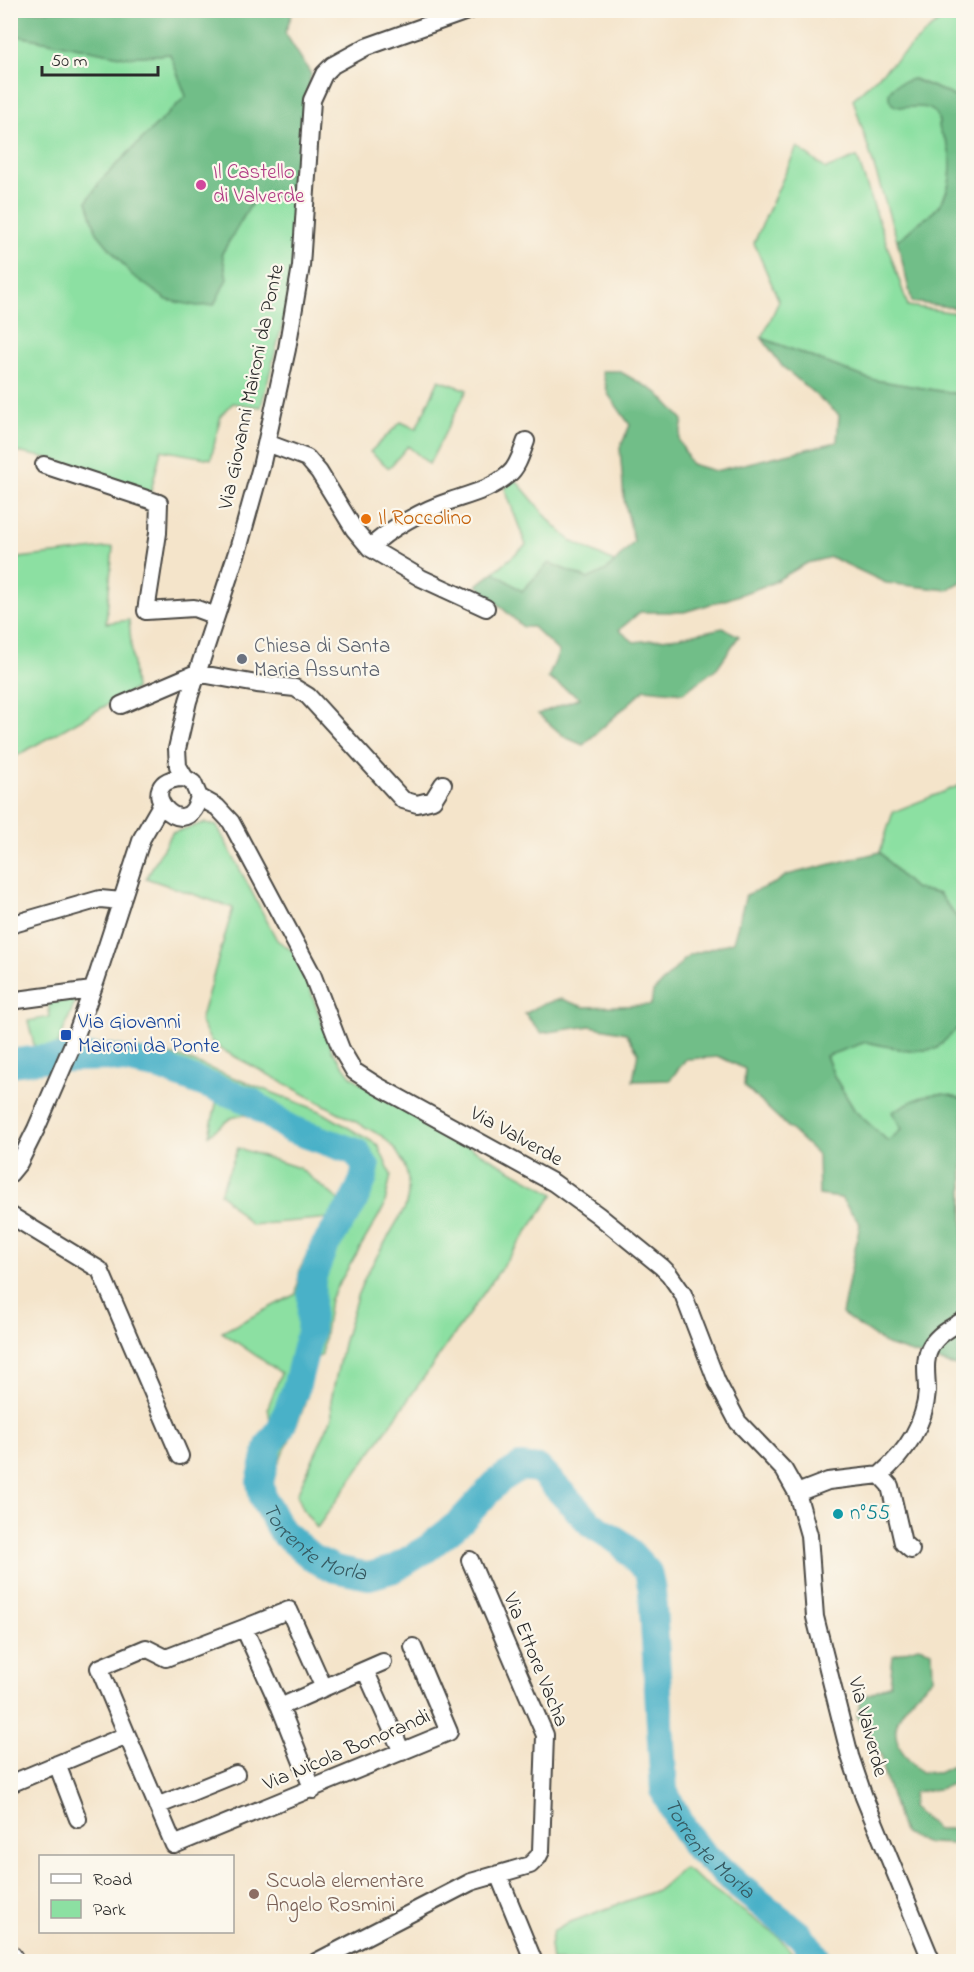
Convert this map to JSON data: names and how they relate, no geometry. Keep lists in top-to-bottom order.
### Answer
{
  "streets": {
    "street": [
      "Via Giovanni Maironi da Ponte",
      "Via Valverde",
      "Via Ettore Vacha",
      "Via Nicola Bonorandi"
    ]
  },
  "crossings": [
    ["Via Giovanni Maironi da Ponte", "Via Valverde"]
  ],
  "water": ["Torrente Morla"],
  "places": {
    "other": [
      "Il Castello di Valverde",
      "Il Roccolino",
      "Chiesa di Santa Maria Assunta",
      "n°55",
      "Scuola elementare Angelo Rosmini"
    ],
    "transit": ["Via Giovanni Maironi da Ponte"]
  },
  "legend": ["Road", "Park"],
  "scale_bar": "50 m"
}
